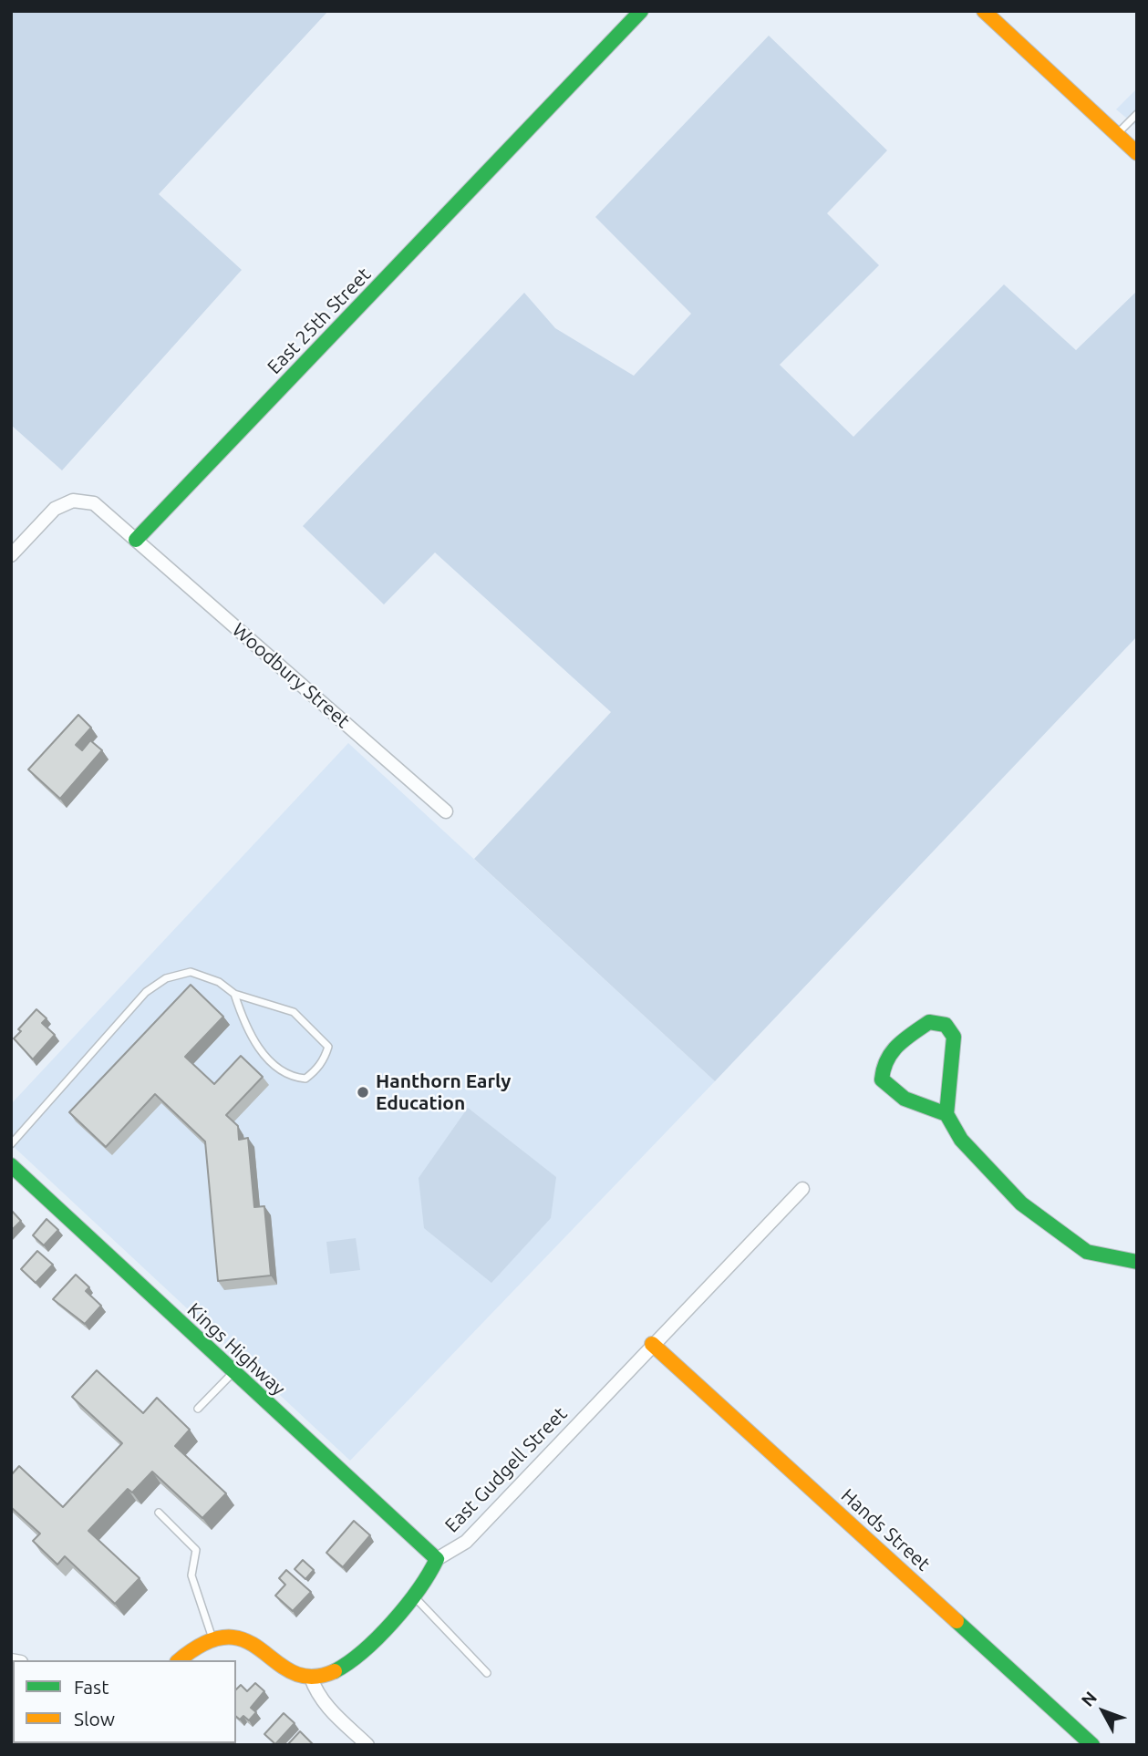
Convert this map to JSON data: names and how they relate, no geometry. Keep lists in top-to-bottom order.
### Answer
{
  "streets": {
    "street": [
      "East 25th Street",
      "Woodbury Street",
      "Kings Highway",
      "East Gudgell Street",
      "Hands Street"
    ]
  },
  "crossings": [
    ["East 25th Street", "Woodbury Street"],
    ["Kings Highway", "East Gudgell Street"],
    ["East Gudgell Street", "Hands Street"]
  ],
  "places": ["Hanthorn Early Education"],
  "legend": ["Fast", "Slow"],
  "north": "top left"
}
